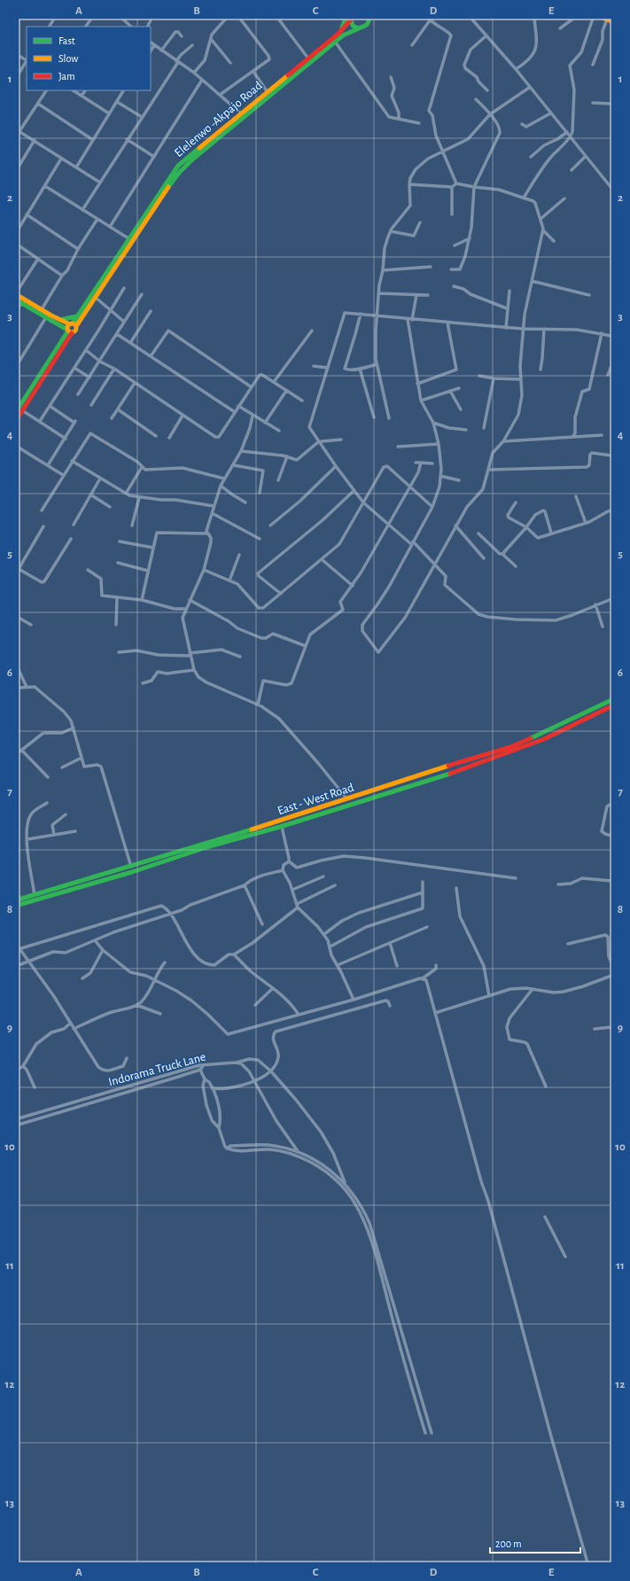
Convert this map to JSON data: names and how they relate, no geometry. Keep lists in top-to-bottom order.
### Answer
{
  "streets": {
    "main road": ["Elelenwo -Akpajo Road", "East - West Road"],
    "street": ["Indorama Truck Lane"]
  },
  "legend": ["Fast", "Slow", "Jam"],
  "scale_bar": "200 m",
  "grid": {
    "columns": [
      "A",
      "B",
      "C",
      "D",
      "E"
    ],
    "rows": [
      "1",
      "2",
      "3",
      "4",
      "5",
      "6",
      "7",
      "8",
      "9",
      "10",
      "11",
      "12",
      "13"
    ]
  }
}
